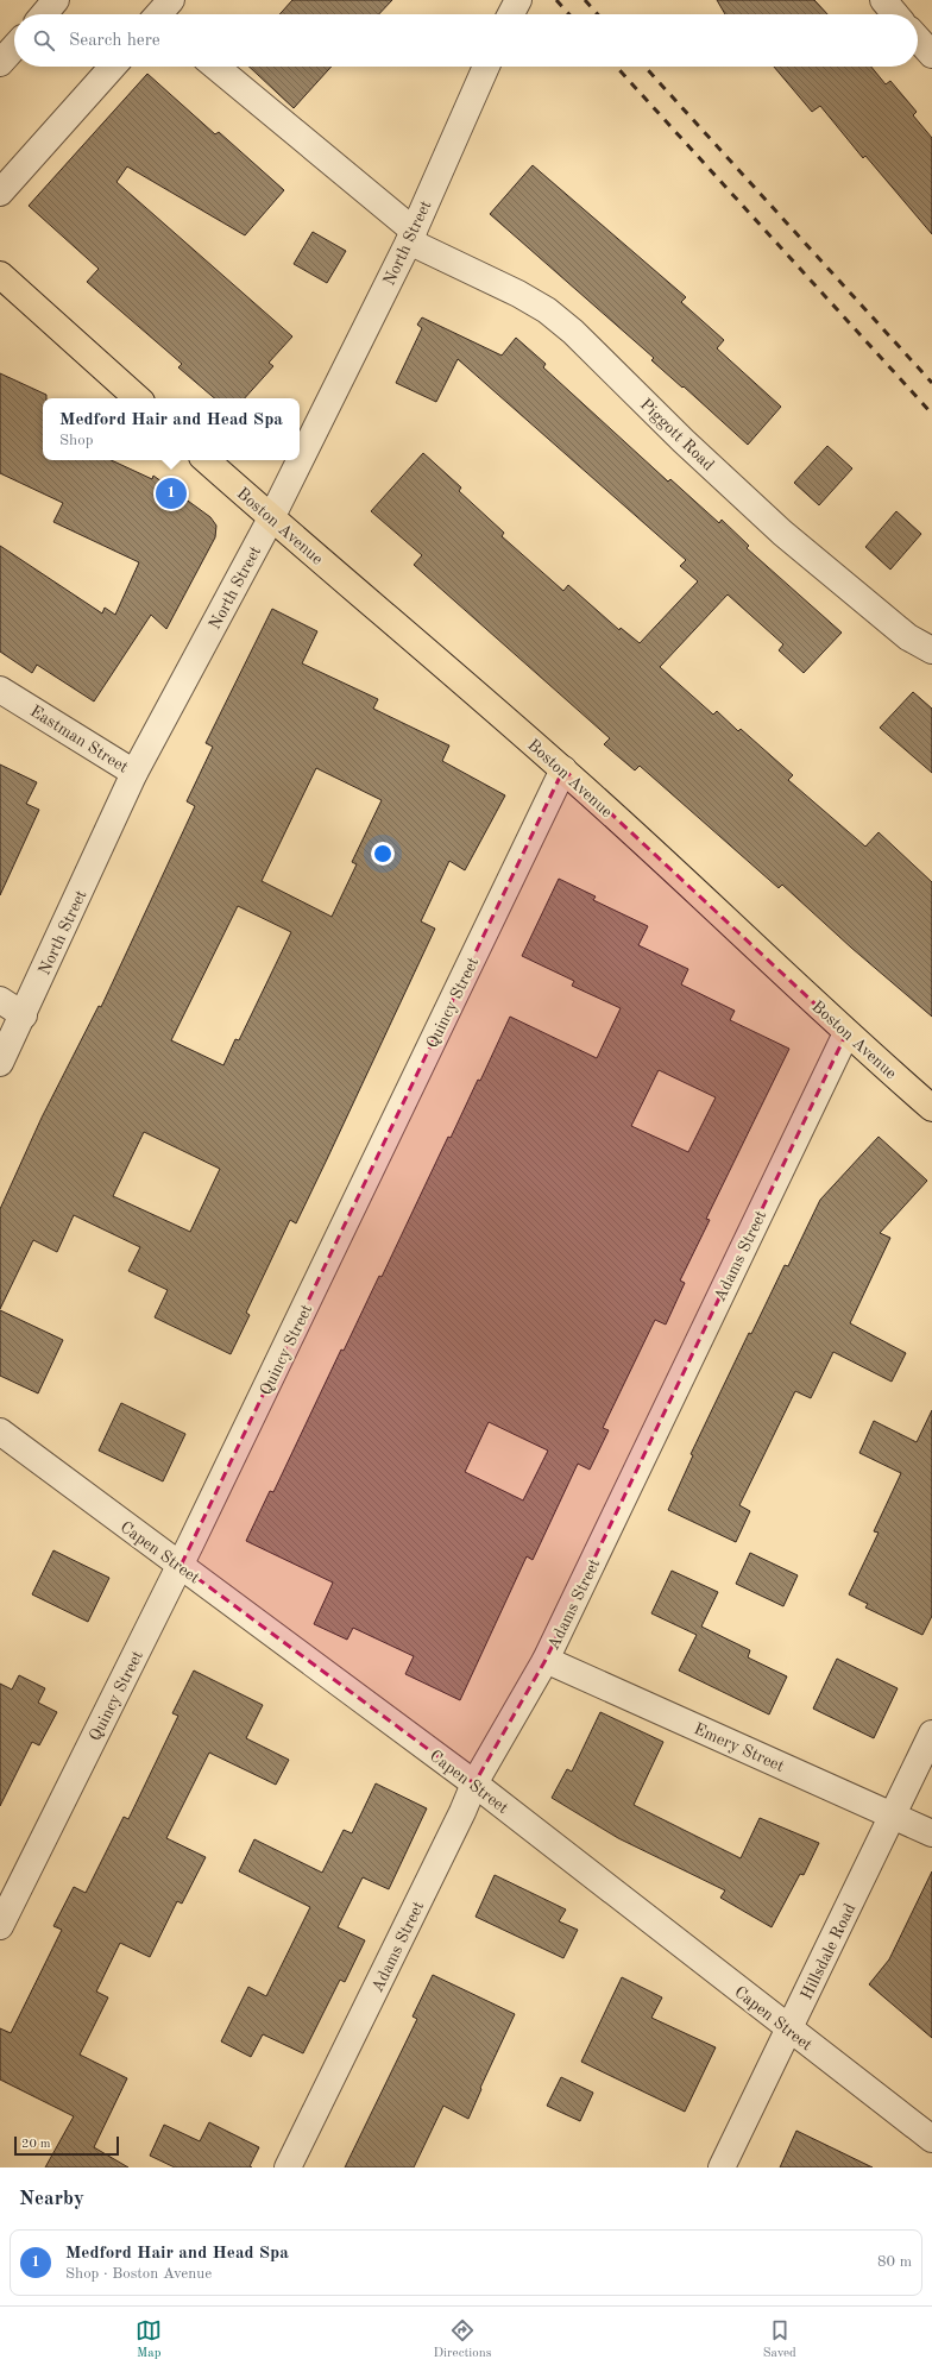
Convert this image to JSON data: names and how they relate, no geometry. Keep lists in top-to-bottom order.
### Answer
{
  "streets": {
    "main road": ["Boston Avenue"],
    "street": [
      "North Street",
      "Piggott Road",
      "Eastman Street",
      "Quincy Street",
      "Adams Street",
      "Capen Street",
      "Emery Street",
      "Hillsdale Road"
    ]
  },
  "crossings": [
    ["North Street", "Piggott Road"],
    ["North Street", "Boston Avenue"],
    ["North Street", "Eastman Street"],
    ["Boston Avenue", "Quincy Street"],
    ["Boston Avenue", "Adams Street"],
    ["Quincy Street", "Capen Street"],
    ["Adams Street", "Capen Street"],
    ["Adams Street", "Emery Street"],
    ["Capen Street", "Hillsdale Road"],
    ["Emery Street", "Hillsdale Road"]
  ],
  "scale_bar": "20 m",
  "page": {
    "search": "Search here",
    "popup": ["Medford Hair and Head Spa", "Shop"],
    "pins": "1",
    "scale": "20 m",
    "heading": "Nearby",
    "list": [
      {
        "mark": "1",
        "name": "Medford Hair and Head Spa",
        "note": "Shop · Boston Avenue",
        "value": "80 m"
      }
    ],
    "nav": ["Map", "Directions", "Saved"]
  }
}
